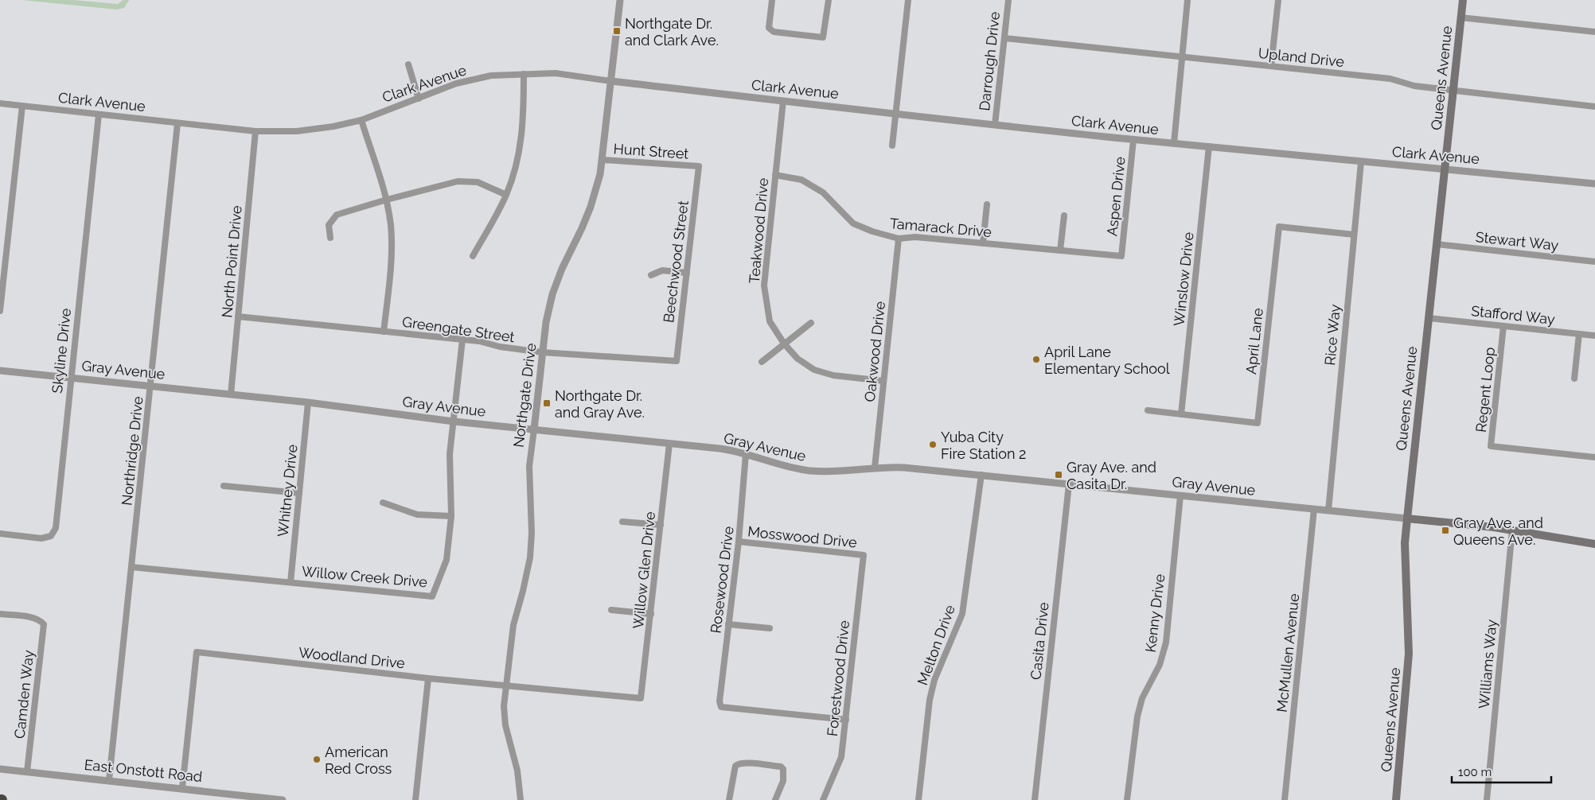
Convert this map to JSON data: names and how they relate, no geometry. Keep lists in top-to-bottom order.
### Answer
{
  "streets": {
    "main road": ["Queens Avenue", "Gray Avenue"],
    "street": [
      "Upland Drive",
      "Darrough Drive",
      "Clark Avenue",
      "Hunt Street",
      "Aspen Drive",
      "Tamarack Drive",
      "Teakwood Drive",
      "Stewart Way",
      "North Point Drive",
      "Beechwood Street",
      "Winslow Drive",
      "Stafford Way",
      "Greengate Street",
      "Rice Way",
      "April Lane",
      "Skyline Drive",
      "Oakwood Drive",
      "Regent Loop",
      "Northgate Drive",
      "Northridge Drive",
      "Whitney Drive",
      "Mosswood Drive",
      "Willow Glen Drive",
      "Willow Creek Drive",
      "Rosewood Drive",
      "Kenny Drive",
      "Casita Drive",
      "Melton Drive",
      "McMullen Avenue",
      "Woodland Drive",
      "Williams Way",
      "Forestwood Drive",
      "Camden Way",
      "East Onstott Road"
    ]
  },
  "crossings": [
    ["Upland Drive", "Darrough Drive"],
    ["Upland Drive", "Queens Avenue"],
    ["Darrough Drive", "Clark Avenue"],
    ["Queens Avenue", "Clark Avenue"],
    ["Queens Avenue", "Stewart Way"],
    ["Queens Avenue", "Stafford Way"],
    ["Queens Avenue", "Gray Avenue"],
    ["Clark Avenue", "Aspen Drive"],
    ["Clark Avenue", "Teakwood Drive"],
    ["Clark Avenue", "North Point Drive"],
    ["Clark Avenue", "Winslow Drive"],
    ["Clark Avenue", "Rice Way"],
    ["Clark Avenue", "Skyline Drive"],
    ["Clark Avenue", "Northgate Drive"],
    ["Clark Avenue", "Northridge Drive"],
    ["Hunt Street", "Beechwood Street"],
    ["Hunt Street", "Northgate Drive"],
    ["Aspen Drive", "Tamarack Drive"],
    ["Tamarack Drive", "Teakwood Drive"],
    ["Tamarack Drive", "Oakwood Drive"],
    ["Teakwood Drive", "Oakwood Drive"],
    ["North Point Drive", "Greengate Street"],
    ["North Point Drive", "Gray Avenue"],
    ["Beechwood Street", "Greengate Street"],
    ["Winslow Drive", "April Lane"],
    ["Stafford Way", "Regent Loop"],
    ["Greengate Street", "Northgate Drive"],
    ["Greengate Street", "Willow Creek Drive"],
    ["Rice Way", "April Lane"],
    ["Rice Way", "Gray Avenue"],
    ["Skyline Drive", "Gray Avenue"],
    ["Oakwood Drive", "Gray Avenue"],
    ["Gray Avenue", "Northgate Drive"],
    ["Gray Avenue", "Northridge Drive"],
    ["Gray Avenue", "Whitney Drive"],
    ["Gray Avenue", "Willow Glen Drive"],
    ["Gray Avenue", "Willow Creek Drive"],
    ["Gray Avenue", "Rosewood Drive"],
    ["Gray Avenue", "Kenny Drive"],
    ["Gray Avenue", "Casita Drive"],
    ["Gray Avenue", "Melton Drive"],
    ["Gray Avenue", "McMullen Avenue"],
    ["Gray Avenue", "Williams Way"],
    ["Northgate Drive", "Woodland Drive"],
    ["Northridge Drive", "Willow Creek Drive"],
    ["Northridge Drive", "East Onstott Road"],
    ["Whitney Drive", "Willow Creek Drive"],
    ["Mosswood Drive", "Rosewood Drive"],
    ["Mosswood Drive", "Forestwood Drive"],
    ["Willow Glen Drive", "Woodland Drive"],
    ["Rosewood Drive", "Forestwood Drive"],
    ["Woodland Drive", "East Onstott Road"],
    ["Camden Way", "East Onstott Road"]
  ],
  "places": {
    "transit": [
      "Northgate Dr. and Clark Ave.",
      "Northgate Dr. and Gray Ave.",
      "Gray Ave. and Casita Dr.",
      "Gray Ave. and Queens Ave."
    ],
    "other": ["April Lane Elementary School", "Yuba City Fire Station 2", "American Red Cross"]
  },
  "scale_bar": "100 m"
}
